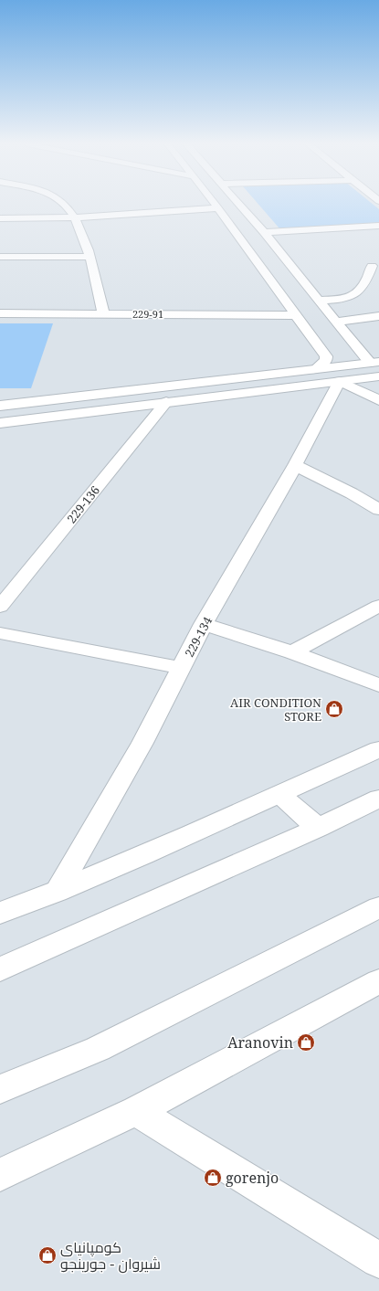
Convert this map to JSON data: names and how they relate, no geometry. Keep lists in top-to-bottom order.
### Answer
{
  "streets": {
    "main road": ["229-91", "229-136", "229-134"]
  },
  "places": {
    "shop": [
      "AIR CONDITION STORE",
      "Aranovin",
      "gorenjo",
      "كومپانیای شیروان - جورینجو"
    ]
  }
}
